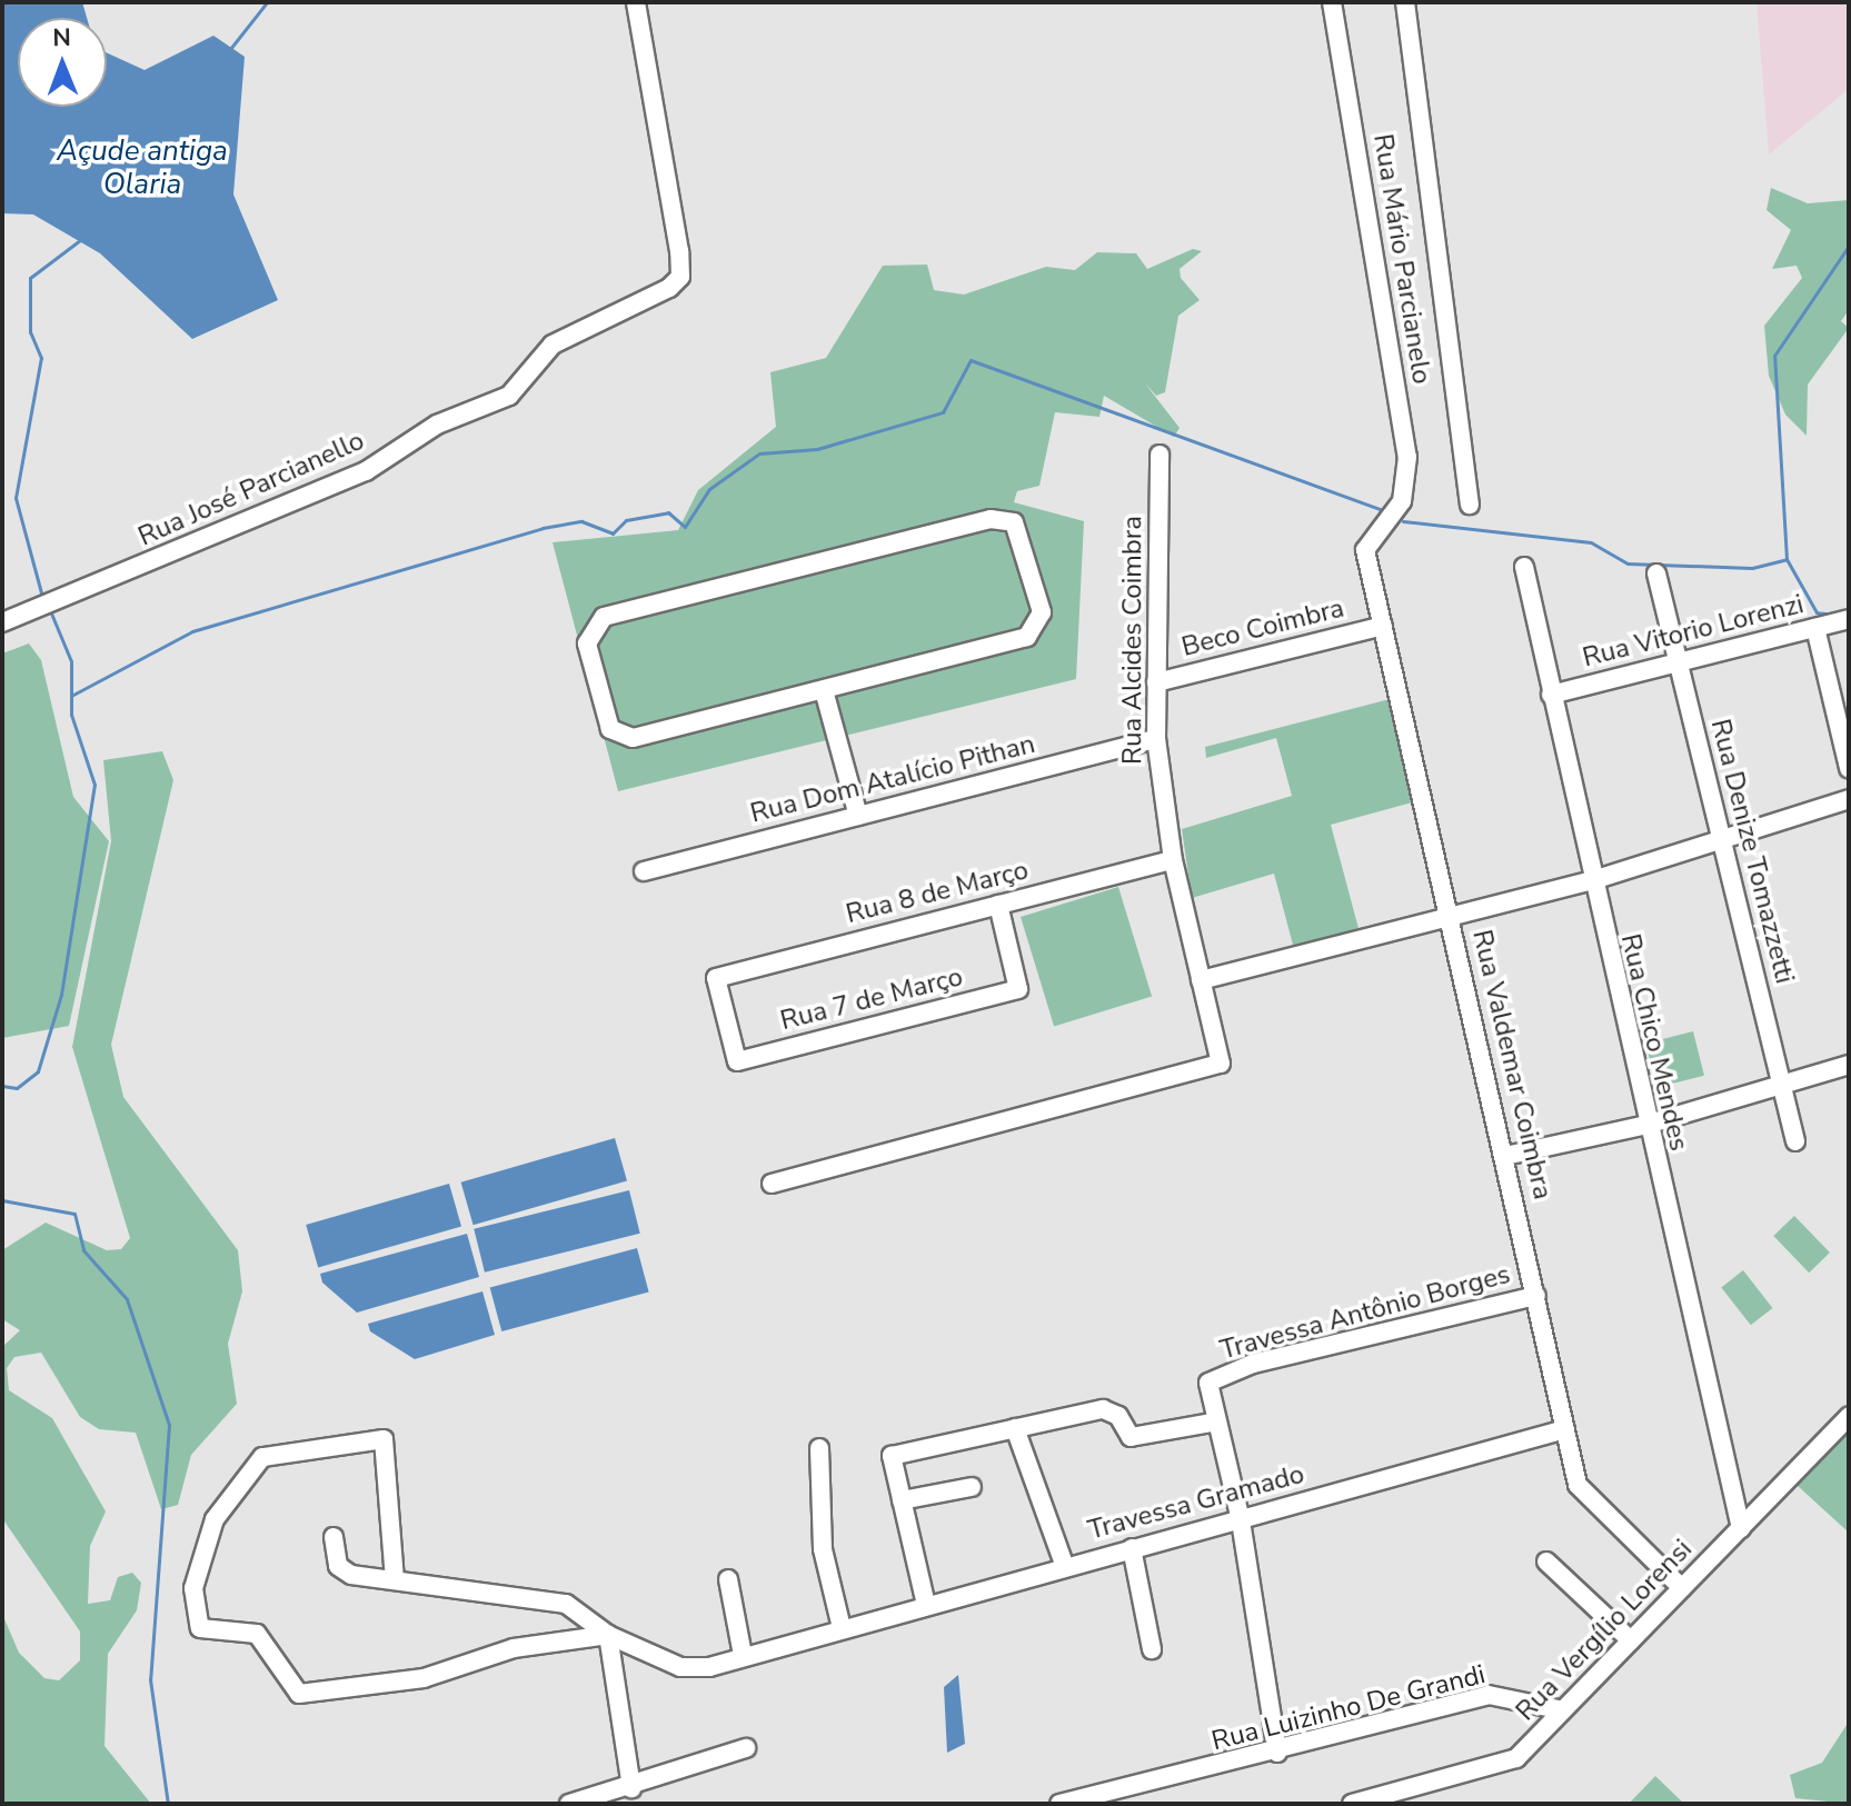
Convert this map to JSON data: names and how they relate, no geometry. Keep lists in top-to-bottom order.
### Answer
{
  "streets": {
    "street": [
      "Rua Mário Parcianelo",
      "Rua José Parcianello",
      "Beco Coimbra",
      "Rua Vitorio Lorenzi",
      "Rua Alcides Coimbra",
      "Rua Dom Atalício Pithan",
      "Rua Denize Tomazzetti",
      "Rua 8 de Março",
      "Rua 7 de Março",
      "Rua Chico Mendes",
      "Rua Valdemar Coimbra",
      "Travessa Antônio Borges",
      "Travessa Gramado",
      "Rua Vergílio Lorensi",
      "Rua Luizinho De Grandi"
    ]
  },
  "crossings": [
    ["Rua Mário Parcianelo", "Rua Valdemar Coimbra"],
    ["Beco Coimbra", "Rua Alcides Coimbra"],
    ["Beco Coimbra", "Rua Valdemar Coimbra"],
    ["Rua Vitorio Lorenzi", "Rua Denize Tomazzetti"],
    ["Rua Vitorio Lorenzi", "Rua Chico Mendes"],
    ["Rua Alcides Coimbra", "Rua Dom Atalício Pithan"],
    ["Rua Alcides Coimbra", "Rua 8 de Março"],
    ["Rua 8 de Março", "Rua 7 de Março"],
    ["Rua Chico Mendes", "Rua Vergílio Lorensi"],
    ["Rua Valdemar Coimbra", "Travessa Antônio Borges"],
    ["Rua Valdemar Coimbra", "Travessa Gramado"],
    ["Rua Valdemar Coimbra", "Rua Vergílio Lorensi"],
    ["Rua Vergílio Lorensi", "Rua Luizinho De Grandi"]
  ],
  "water": ["Açude antiga Olaria"],
  "north": "top"
}
